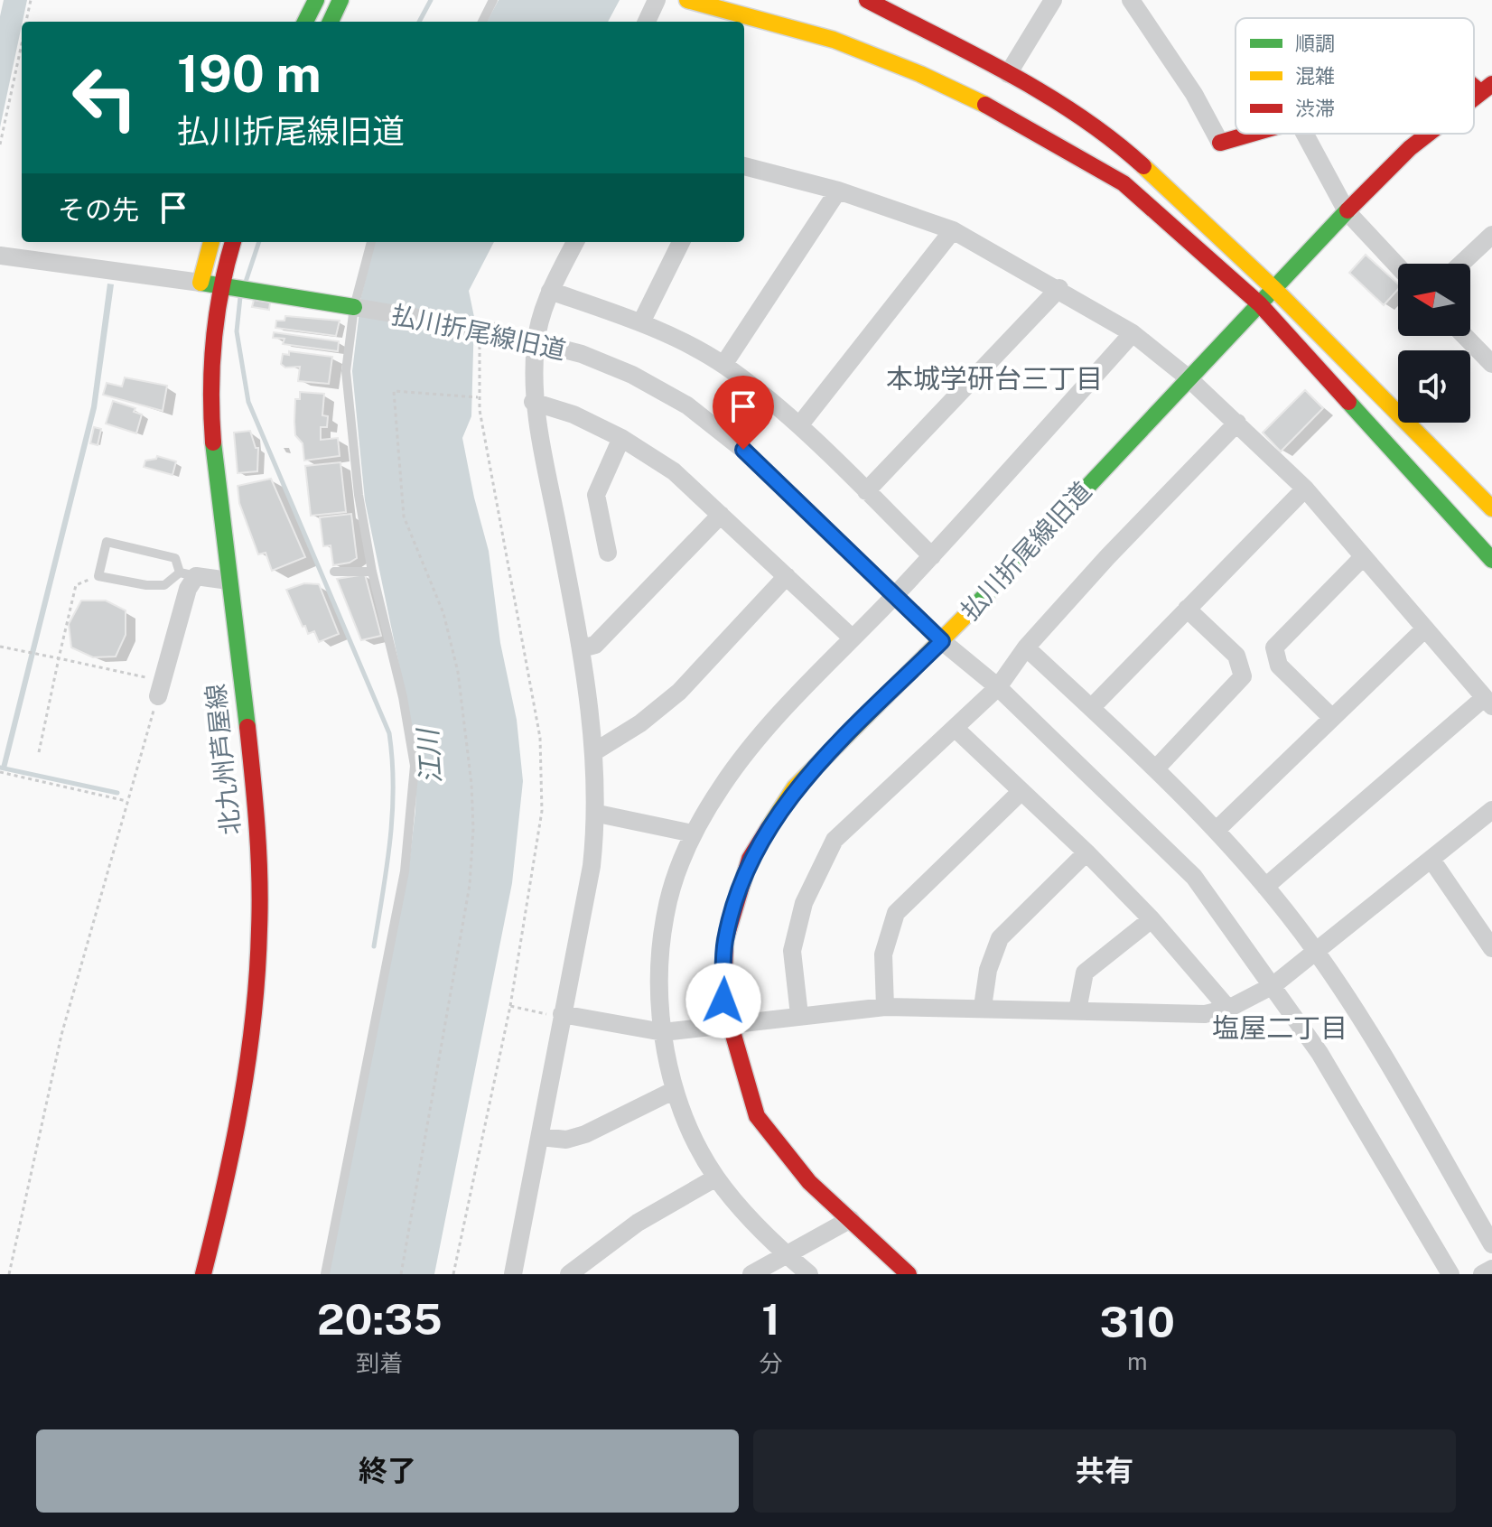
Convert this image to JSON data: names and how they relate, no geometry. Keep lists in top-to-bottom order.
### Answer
{
  "streets": {
    "street": ["払川折尾線旧道", "北九州芦屋線"]
  },
  "districts": ["本城学研台三丁目", "塩屋二丁目"],
  "water": ["江川"],
  "legend": ["順調", "混雑", "渋滞"],
  "north": "left",
  "page": {
    "turn": ["190 m", "払川折尾線旧道"],
    "then": "その先",
    "eta": [
      "20:35",
      "到着",
      "1",
      "分",
      "310",
      "m"
    ],
    "buttons": ["終了", "共有"]
  }
}
